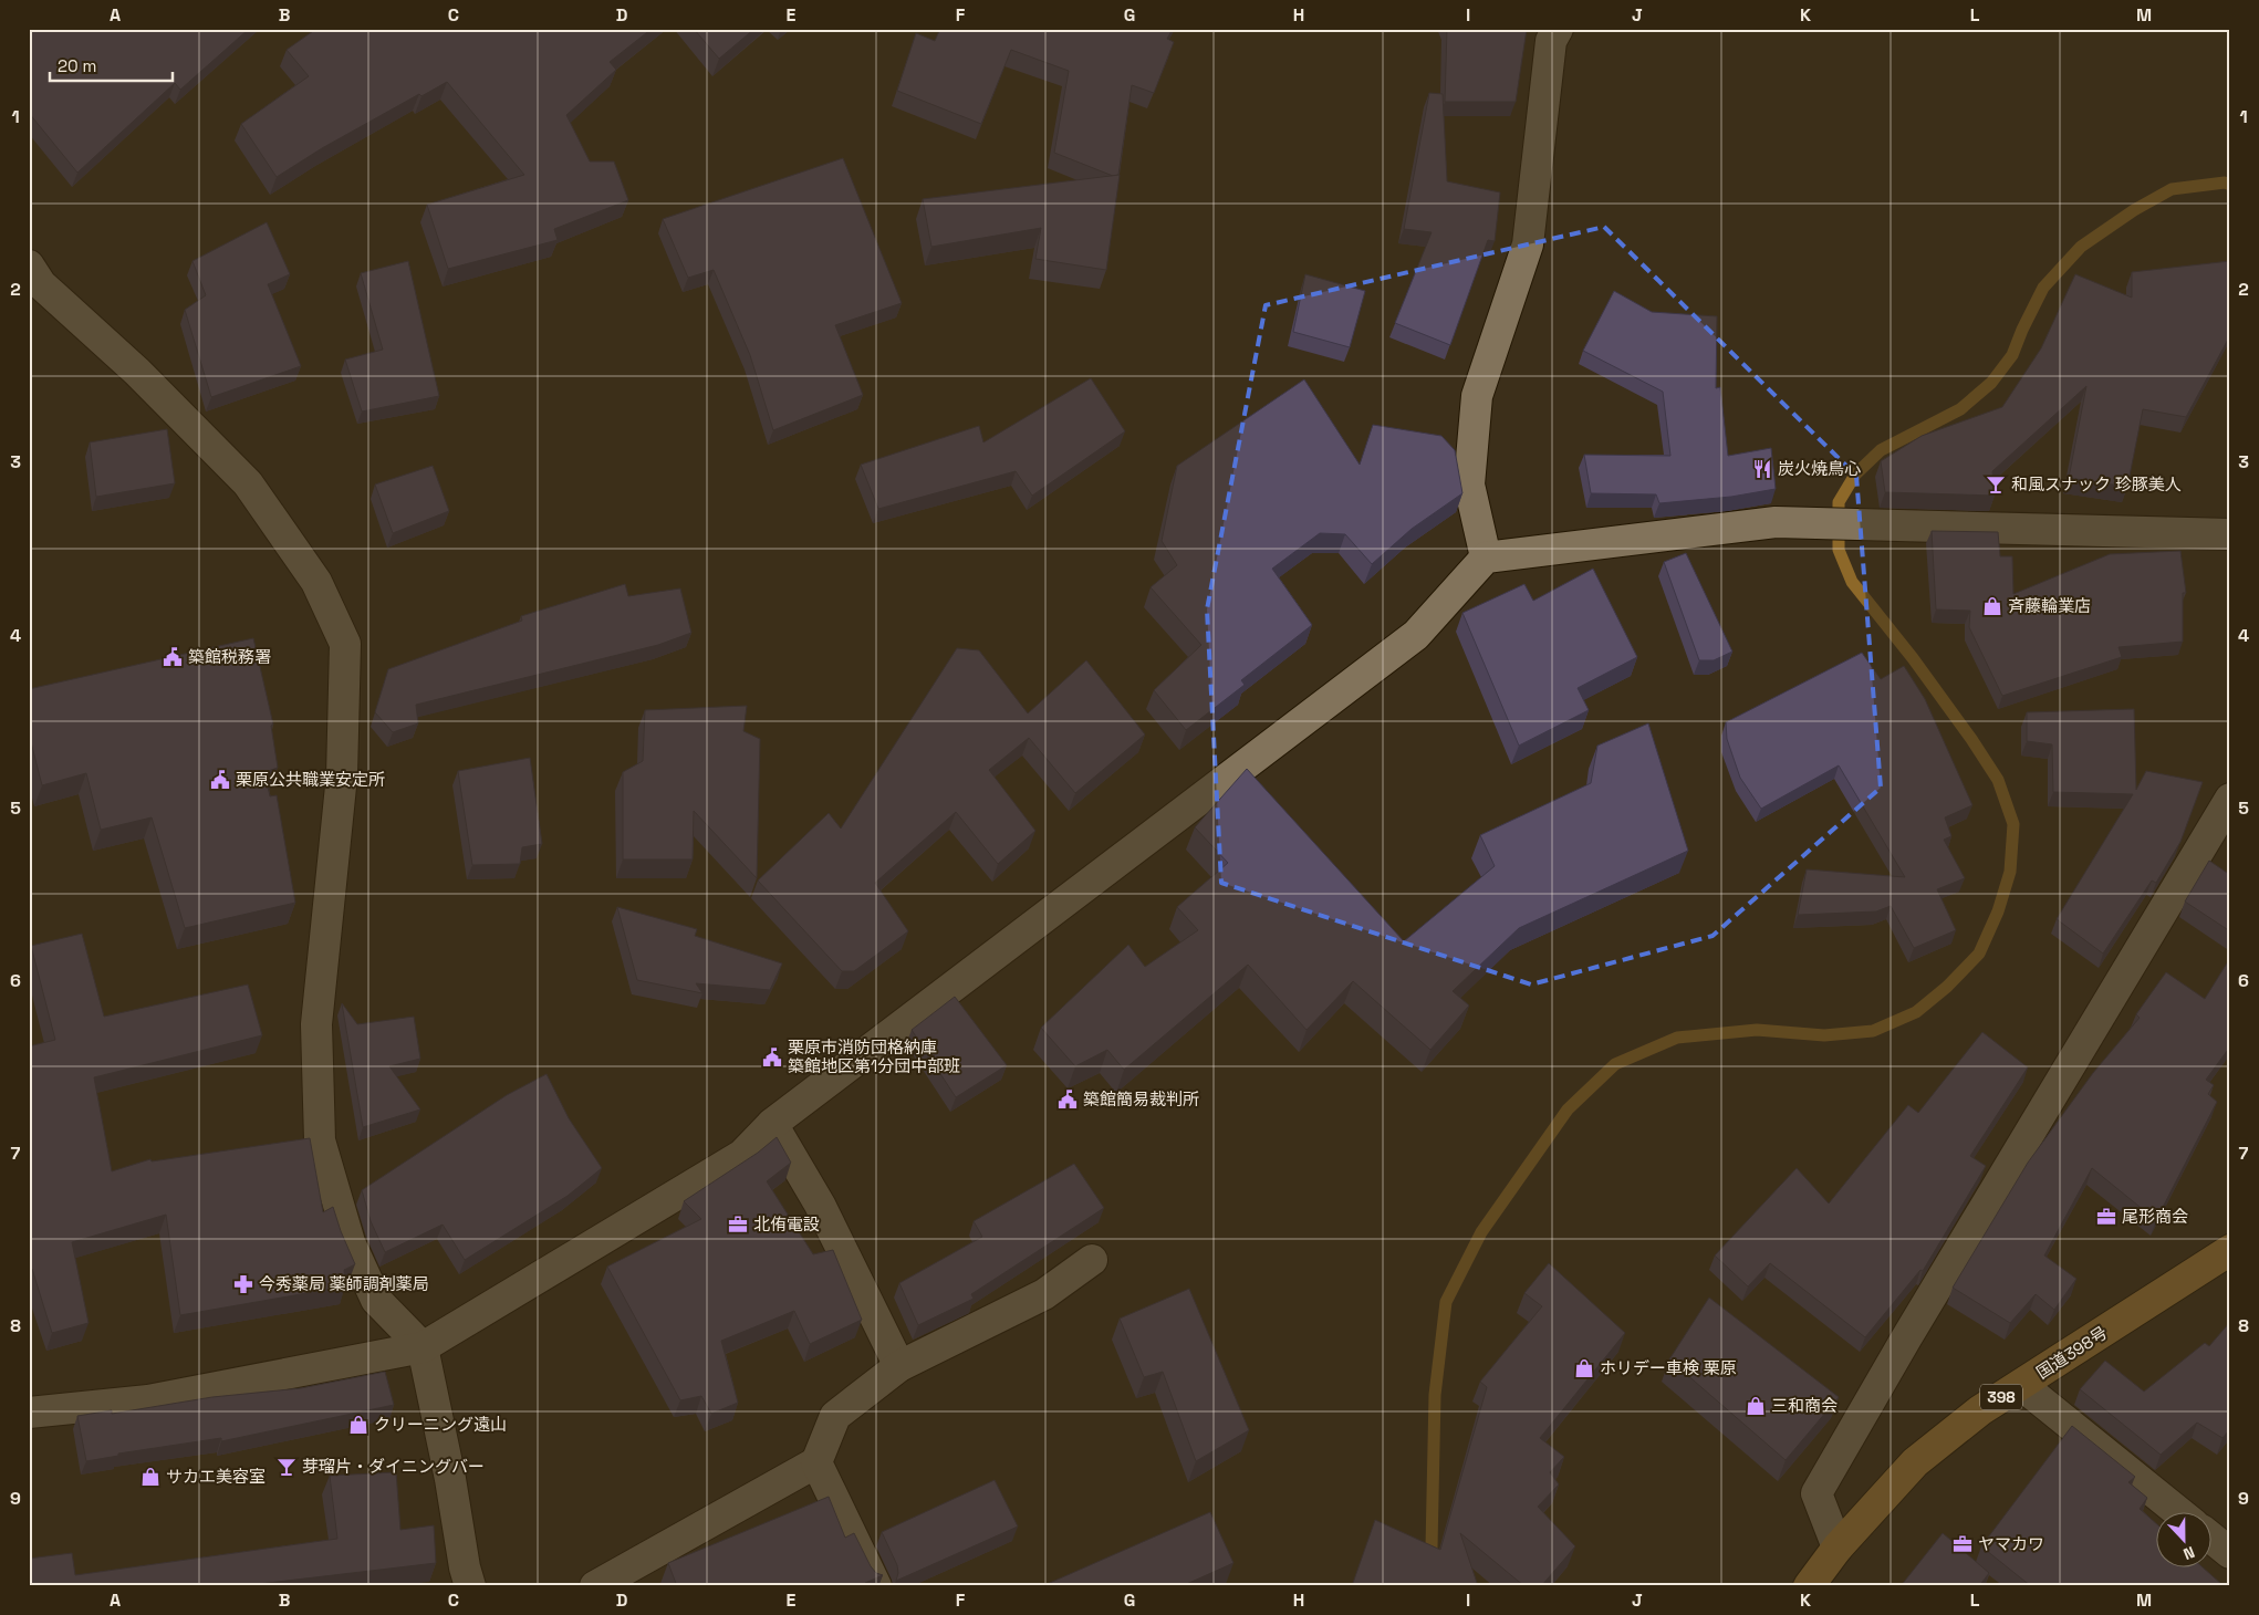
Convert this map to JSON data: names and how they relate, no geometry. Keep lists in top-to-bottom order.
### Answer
{
  "streets": {
    "highway": ["国道398号", "398"]
  },
  "places": {
    "restaurant": ["炭火焼鳥心"],
    "bar": ["和風スナック 珍豚美人", "芽瑠片・ダイニングバー"],
    "shop": [
      "斉藤輪業店",
      "ホリデー車検 栗原",
      "三和商会",
      "クリーニング遠山",
      "サカエ美容室"
    ],
    "public building": [
      "築館税務署",
      "栗原公共職業安定所",
      "栗原市消防団格納庫 築館地区第1分団中部班",
      "築館簡易裁判所"
    ],
    "office": ["尾形商会", "北侑電設", "ヤマカワ"],
    "pharmacy": ["今秀薬局 薬師調剤薬局"]
  },
  "scale_bar": "20 m",
  "north": "bottom",
  "grid": {
    "columns": [
      "A",
      "B",
      "C",
      "D",
      "E",
      "F",
      "G",
      "H",
      "I",
      "J",
      "K",
      "L",
      "M"
    ],
    "rows": [
      "1",
      "2",
      "3",
      "4",
      "5",
      "6",
      "7",
      "8",
      "9"
    ]
  }
}
